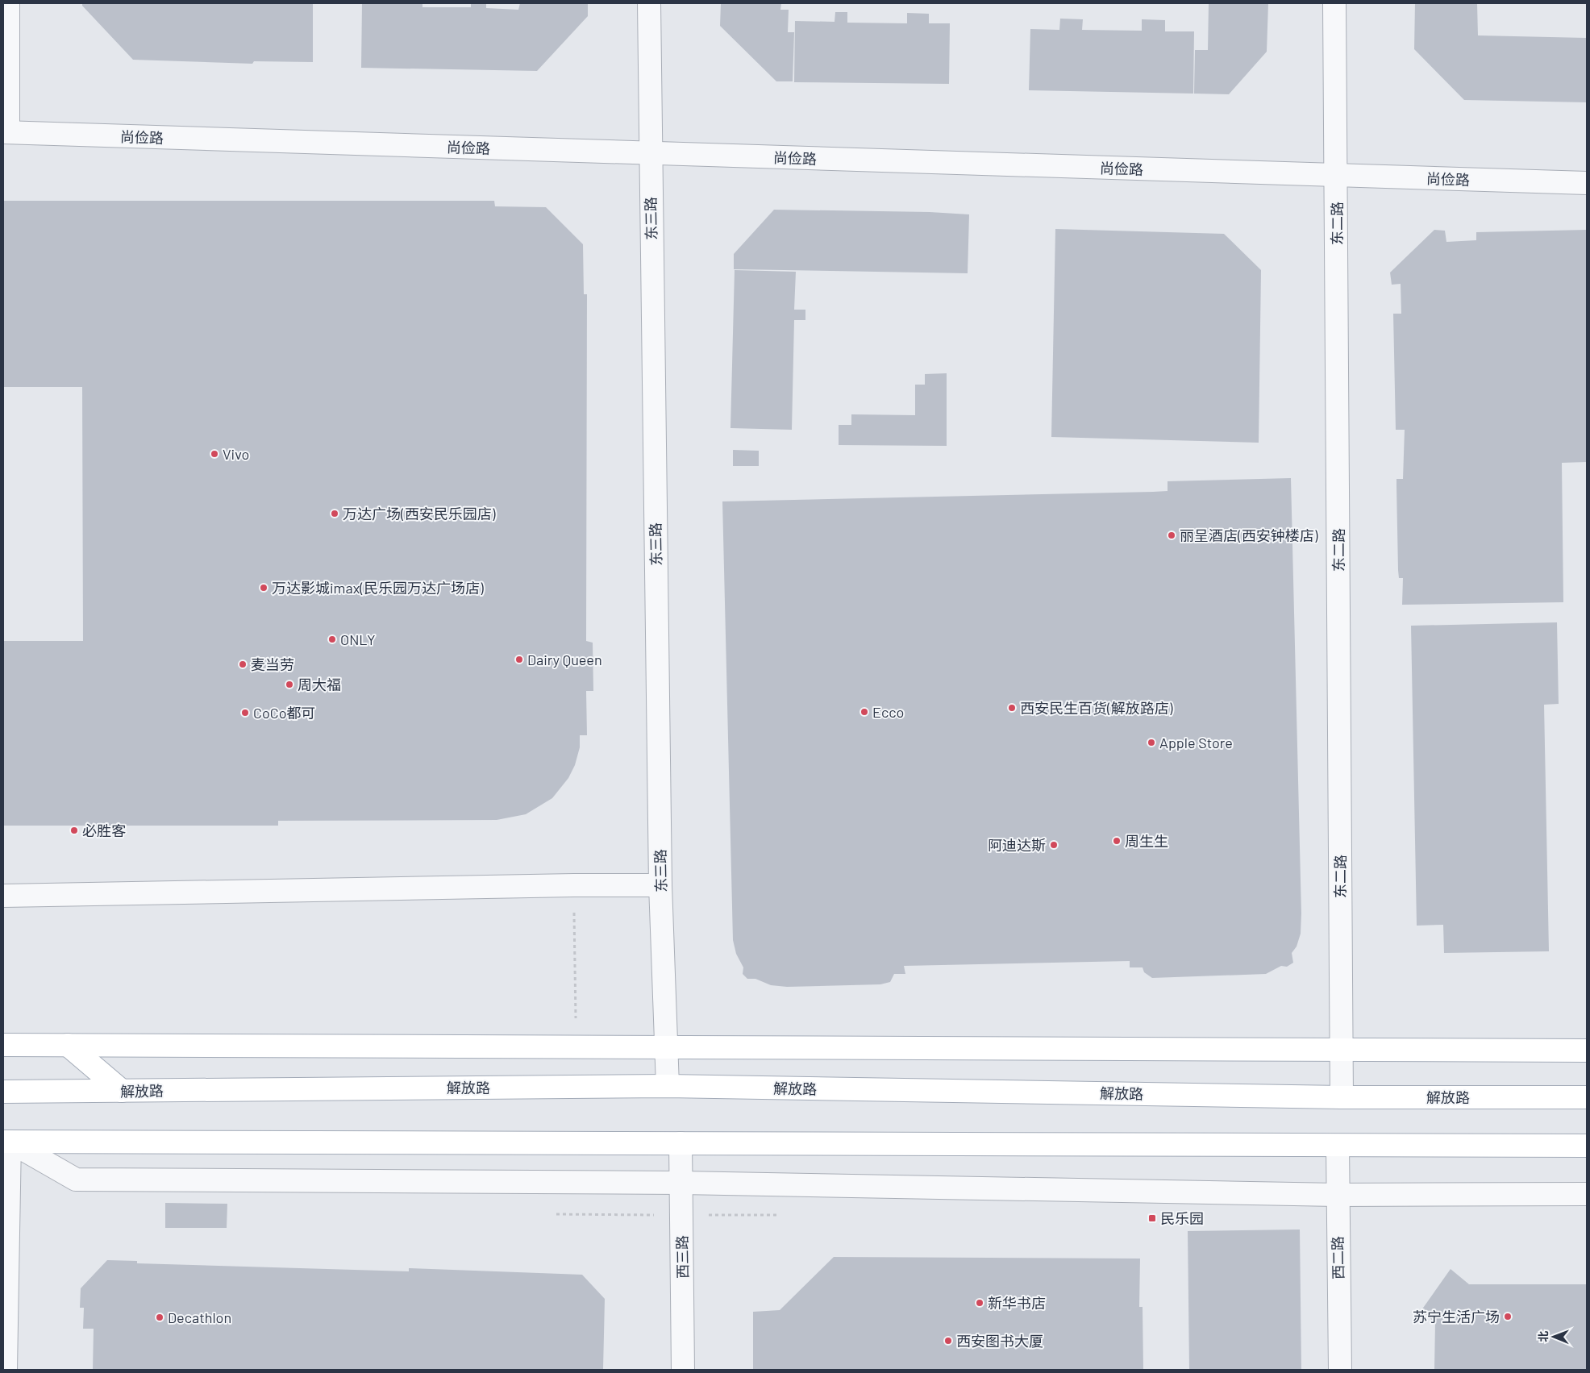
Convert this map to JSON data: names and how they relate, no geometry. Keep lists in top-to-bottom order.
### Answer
{
  "streets": {
    "main road": ["解放路"],
    "street": [
      "尚俭路",
      "东三路",
      "东二路",
      "西三路",
      "西二路"
    ]
  },
  "crossings": [
    ["尚俭路", "东三路"],
    ["尚俭路", "东二路"],
    ["东三路", "解放路"],
    ["东二路", "解放路"]
  ],
  "places": {
    "other": [
      "Vivo",
      "万达广场(西安民乐园店)",
      "丽呈酒店(西安钟楼店)",
      "万达影城imax(民乐园万达广场店)",
      "ONLY",
      "Dairy Queen",
      "麦当劳",
      "周大福",
      "西安民生百货(解放路店)",
      "Ecco",
      "CoCo都可",
      "Apple Store",
      "必胜客",
      "周生生",
      "阿迪达斯",
      "新华书店",
      "苏宁生活广场",
      "Decathlon",
      "西安图书大厦"
    ],
    "transit": ["民乐园"]
  },
  "north": "left"
}
